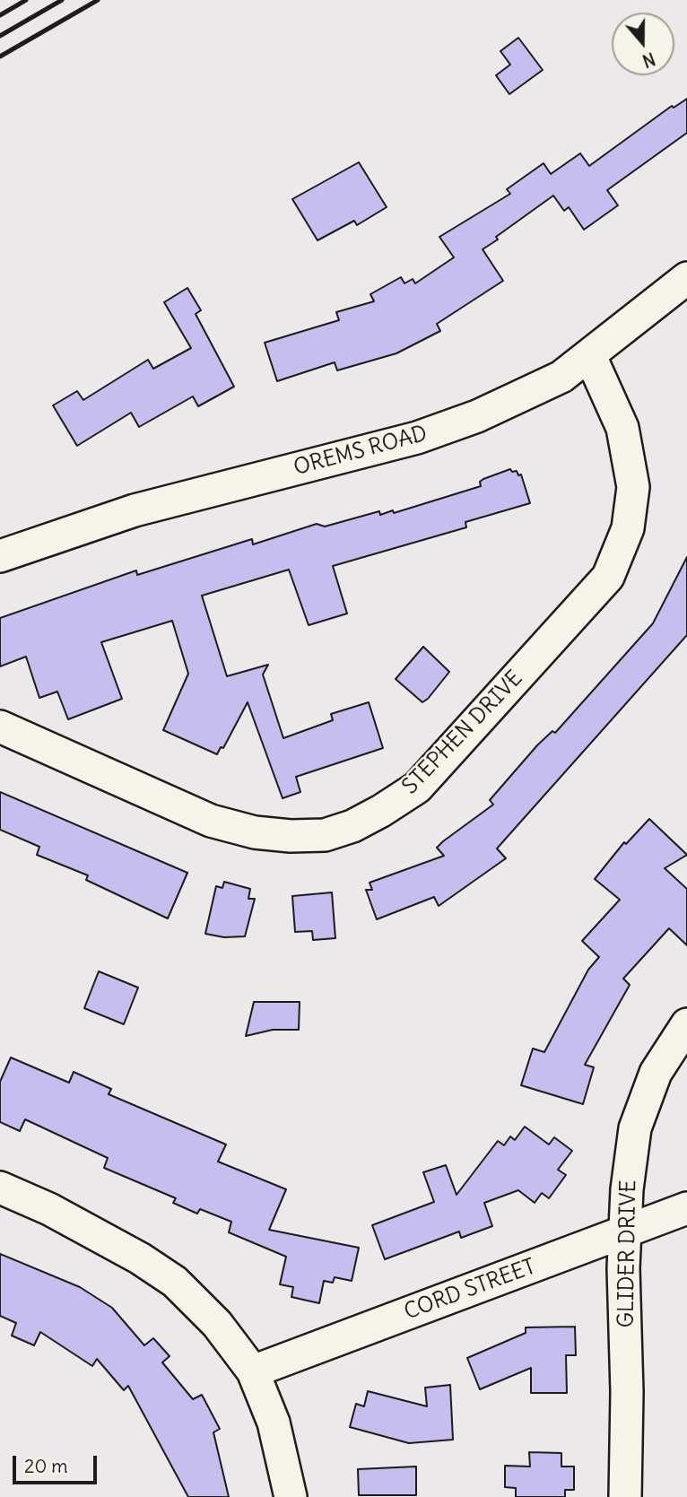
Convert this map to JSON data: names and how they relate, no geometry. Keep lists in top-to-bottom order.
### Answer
{
  "streets": {
    "street": [
      "OREMS ROAD",
      "STEPHEN DRIVE",
      "GLIDER DRIVE",
      "CORD STREET"
    ]
  },
  "crossings": [
    ["OREMS ROAD", "STEPHEN DRIVE"],
    ["GLIDER DRIVE", "CORD STREET"]
  ],
  "scale_bar": "20 m",
  "north": "bottom"
}
